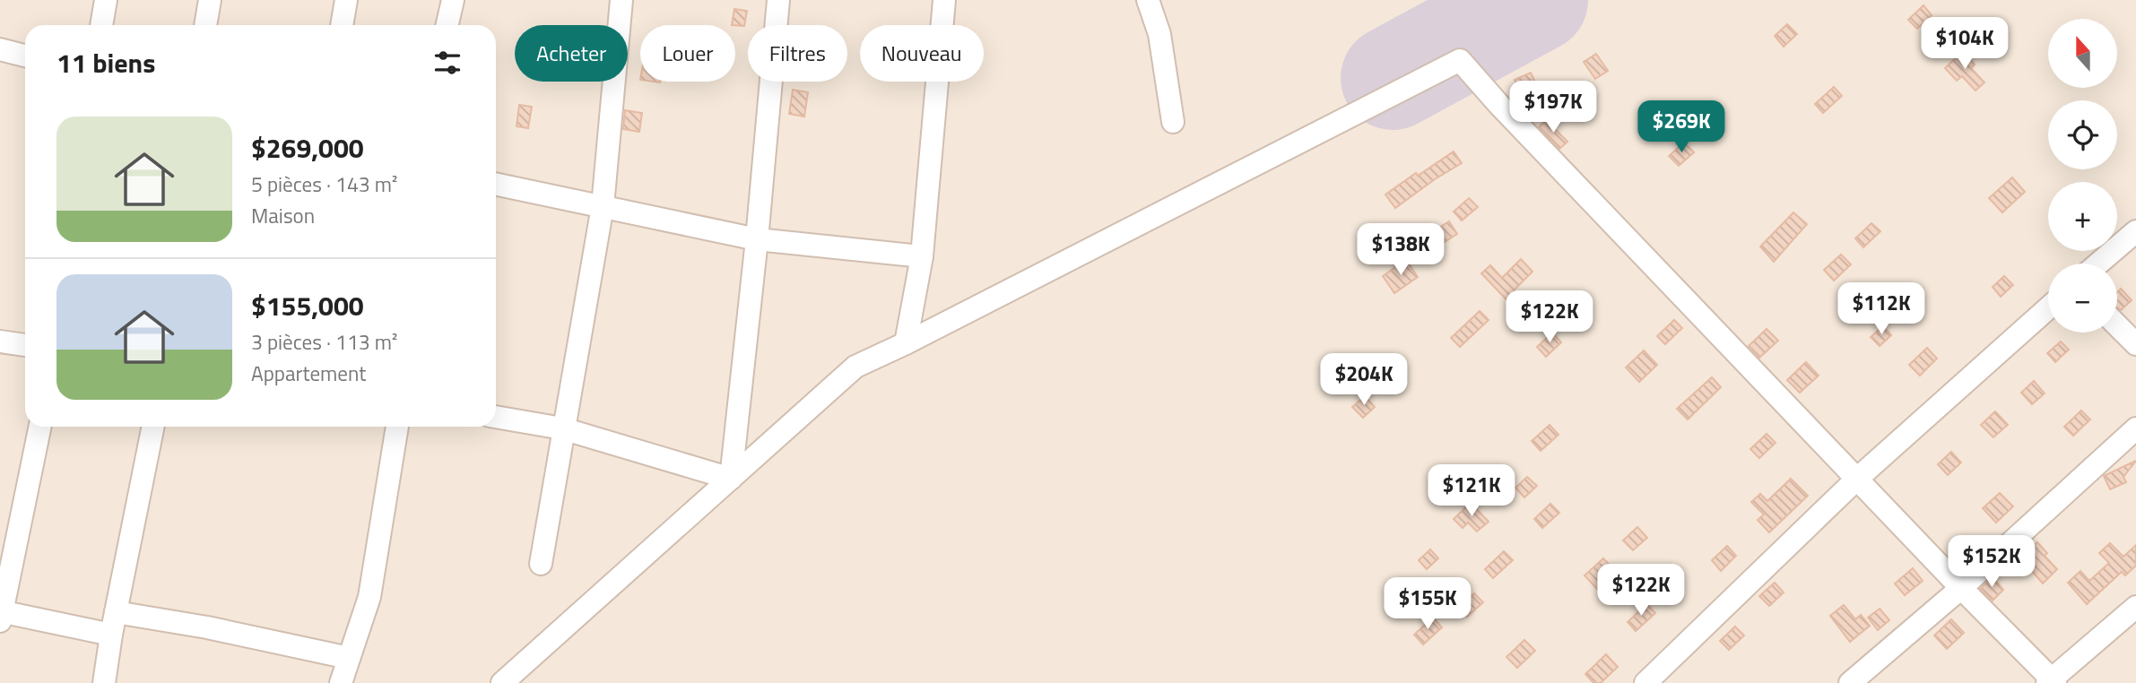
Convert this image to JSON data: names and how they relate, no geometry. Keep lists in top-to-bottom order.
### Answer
{
  "north": "top",
  "page": {
    "price": [
      "$104K",
      "$197K",
      "$269K",
      "$138K",
      "$112K",
      "$122K",
      "$204K",
      "$121K",
      "$152K",
      "$122K",
      "$155K"
    ],
    "map_buttons": ["+", "−"],
    "chip": [
      "Acheter",
      "Louer",
      "Filtres",
      "Nouveau"
    ],
    "heading": "11 biens",
    "list": [
      {
        "name": "$269,000",
        "note": "5 pièces · 143 m² · Maison"
      },
      {
        "name": "$155,000",
        "note": "3 pièces · 113 m² · Appartement"
      }
    ]
  }
}
